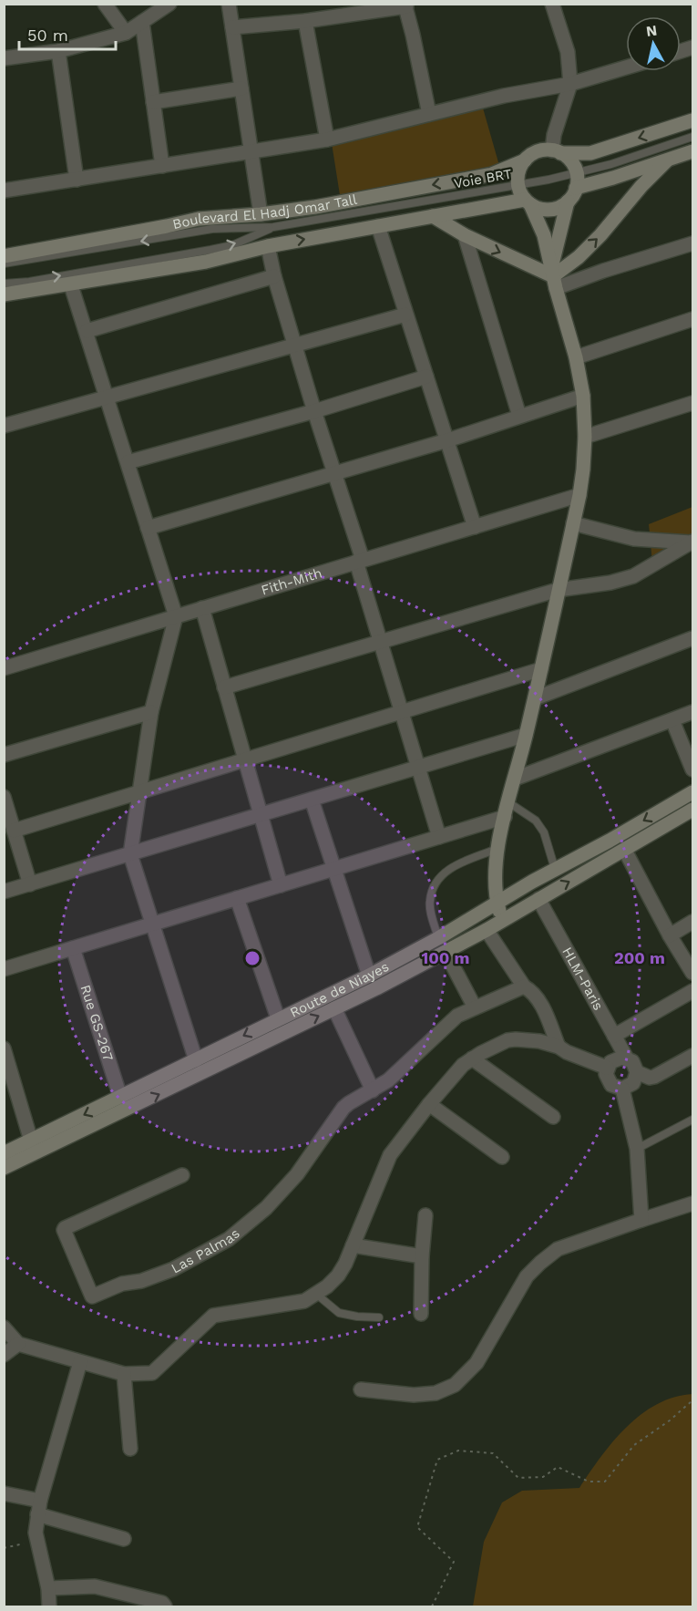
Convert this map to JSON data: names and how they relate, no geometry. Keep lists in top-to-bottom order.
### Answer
{
  "streets": {
    "main road": ["Boulevard El Hadj Omar Tall", "Route de Niayes"],
    "street": [
      "Fith-Mith",
      "HLM-Paris",
      "Rue GS-267",
      "Las Palmas"
    ],
    "lane": ["Voie BRT"]
  },
  "crossings": [
    ["HLM-Paris", "Route de Niayes"],
    ["Route de Niayes", "Rue GS-267"]
  ],
  "scale_bar": "50 m",
  "north": "top",
  "rings": ["100 m", "200 m"]
}
